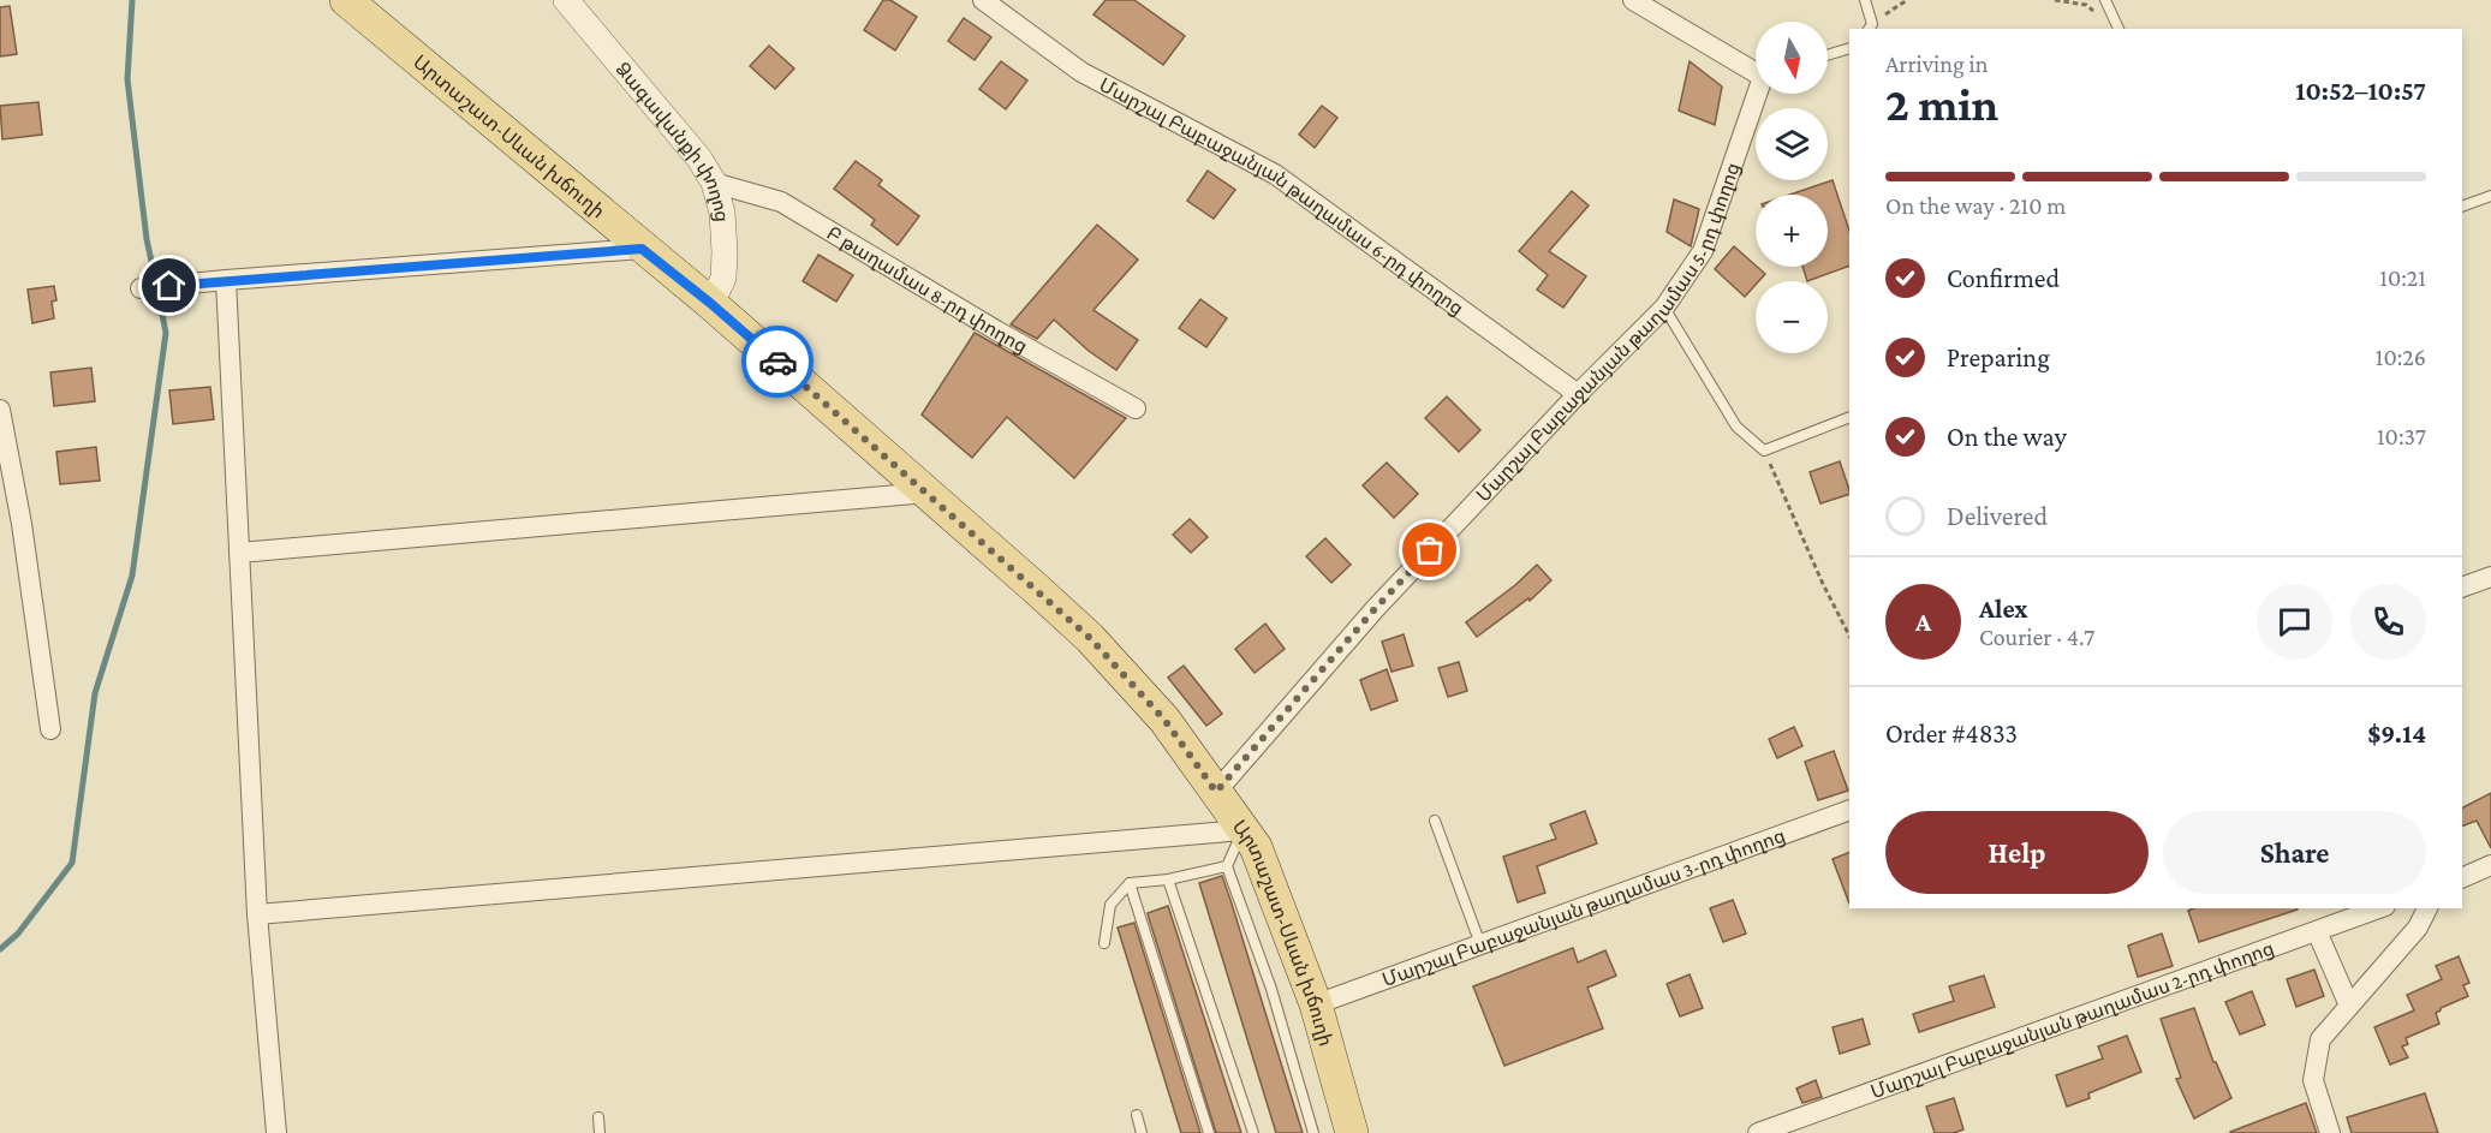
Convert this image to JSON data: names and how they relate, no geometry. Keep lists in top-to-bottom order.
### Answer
{
  "streets": {
    "main road": ["Արտաշատ-Սևան խճուղի"],
    "street": [
      "Ձագավանքի փողոց",
      "Մարշալ Բաբաջանյան թաղամաս 6-րդ փողոց",
      "Բ թաղամաս 8-րդ փողոց",
      "Մարշալ Բաբաջանյան թաղամաս 5-րդ փողոց",
      "Մարշալ Բաբաջանյան թաղամաս 3-րդ փողոց",
      "Մարշալ Բաբաջանյան թաղամաս 2-րդ փողոց"
    ]
  },
  "crossings": [
    ["Արտաշատ-Սևան խճուղի", "Ձագավանքի փողոց"],
    ["Արտաշատ-Սևան խճուղի", "Մարշալ Բաբաջանյան թաղամաս 5-րդ փողոց"],
    ["Արտաշատ-Սևան խճուղի", "Մարշալ Բաբաջանյան թաղամաս 3-րդ փողոց"],
    ["Ձագավանքի փողոց", "Բ թաղամաս 8-րդ փողոց"],
    ["Մարշալ Բաբաջանյան թաղամաս 6-րդ փողոց", "Մարշալ Բաբաջանյան թաղամաս 5-րդ փողոց"]
  ],
  "north": "bottom",
  "page": {
    "map_buttons": ["+", "−"],
    "heading": ["2 min", "Arriving in", "10:52–10:57"],
    "panel": [
      "Alex",
      "Courier · 4.7",
      "Order #4833",
      "$9.14"
    ],
    "bar": "On the way · 210 m",
    "list": [
      ["Confirmed", "10:21"],
      ["Preparing", "10:26"],
      ["On the way", "10:37"],
      "Delivered"
    ],
    "round": "A",
    "buttons": ["Help", "Share"]
  }
}
